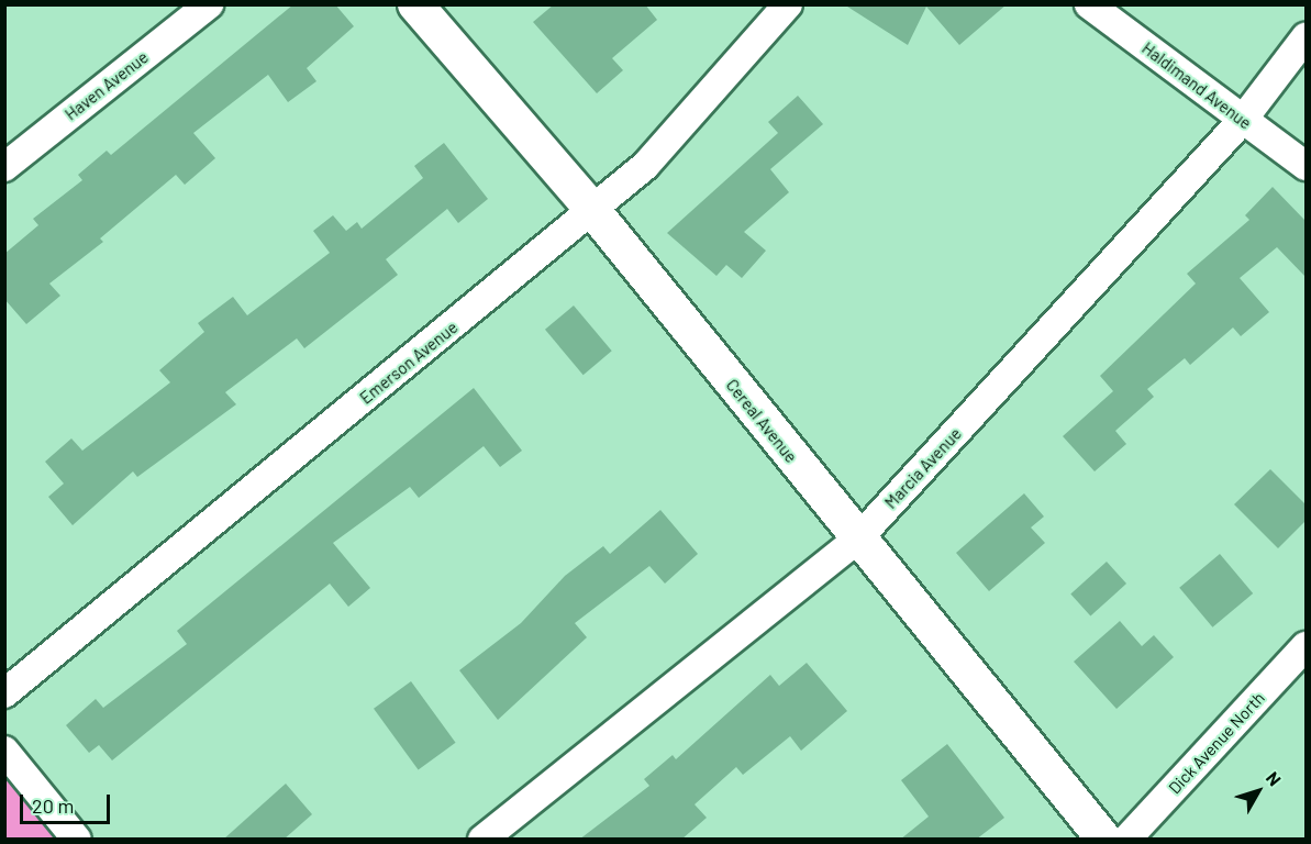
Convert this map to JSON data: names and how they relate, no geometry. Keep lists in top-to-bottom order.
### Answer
{
  "streets": {
    "street": [
      "Haven Avenue",
      "Haldimand Avenue",
      "Emerson Avenue",
      "Cereal Avenue",
      "Marcia Avenue",
      "Dick Avenue North"
    ]
  },
  "crossings": [
    ["Haldimand Avenue", "Marcia Avenue"],
    ["Emerson Avenue", "Cereal Avenue"],
    ["Cereal Avenue", "Marcia Avenue"]
  ],
  "scale_bar": "20 m",
  "north": "top right"
}
